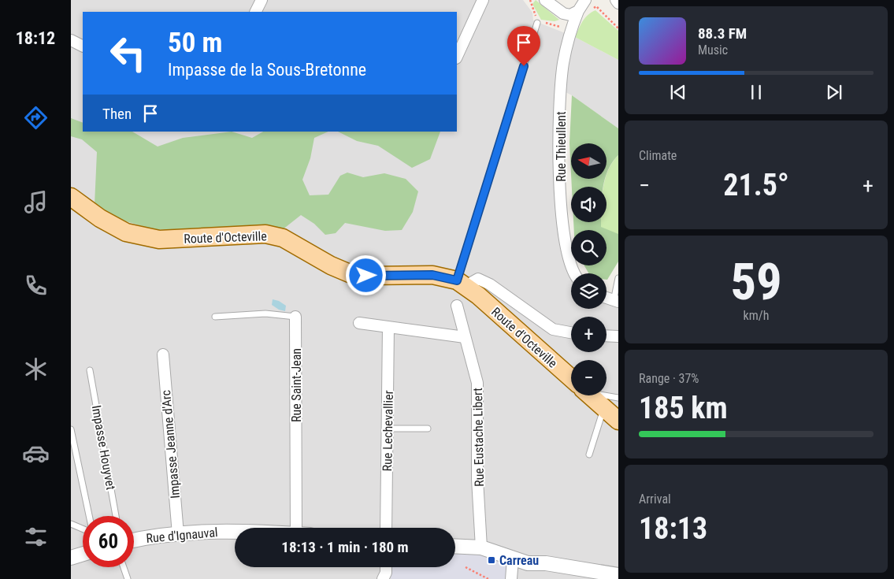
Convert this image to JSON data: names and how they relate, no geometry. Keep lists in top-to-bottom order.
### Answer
{
  "streets": {
    "main road": ["Route d'Octeville"],
    "street": [
      "Rue Thieullent",
      "Rue Saint-Jean",
      "Rue Lechevallier",
      "Rue Eustache Libert",
      "Impasse Jeanne d'Arc",
      "Rue d'Ignauval"
    ],
    "lane": ["Impasse Houyvet"]
  },
  "crossings": [
    ["Impasse Jeanne d'Arc", "Rue d'Ignauval"]
  ],
  "places": {
    "transit": ["Carreau"]
  },
  "north": "left",
  "page": {
    "tabs": "18:12",
    "turn": ["50 m", "Impasse de la Sous-Bretonne"],
    "song": ["88.3 FM", "Music"],
    "then": "Then",
    "tile": [
      "Climate",
      ["59", "km/h"],
      ["Range · 37%", "185 km"],
      ["Arrival", "18:13"]
    ],
    "map_buttons": ["+", "−"],
    "heat": ["−", "21.5°", "+"],
    "limit": "60",
    "trip": "18:13 · 1 min · 180 m"
  }
}
